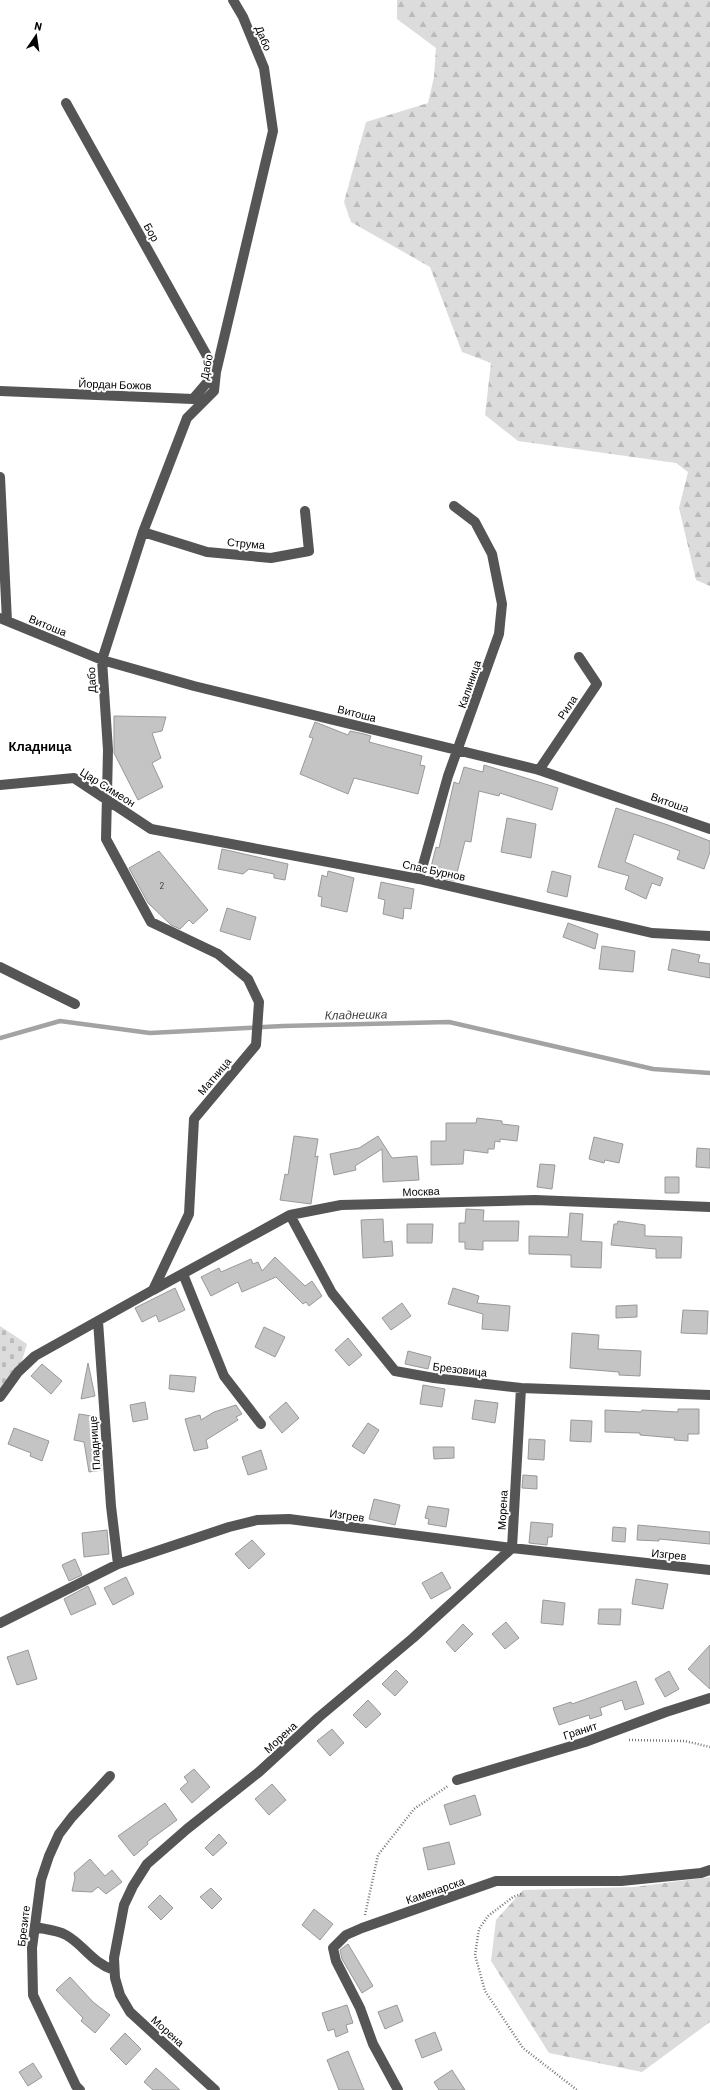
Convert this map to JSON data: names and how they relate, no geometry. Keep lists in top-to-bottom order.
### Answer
{
  "streets": {
    "street": [
      "Дабо",
      "Бор",
      "Йордан Божов",
      "Струма",
      "Витоша",
      "Калиница",
      "Рила",
      "Цар Симеон",
      "Спас Бурнов",
      "Матница",
      "Москва",
      "Брезовица",
      "Пладнище",
      "Морена",
      "Изгрев",
      "Гранит",
      "Каменарска",
      "Брезите"
    ]
  },
  "crossings": [
    ["Дабо", "Бор"],
    ["Дабо", "Йордан Божов"],
    ["Дабо", "Струма"],
    ["Дабо", "Витоша"],
    ["Дабо", "Матница"],
    ["Бор", "Йордан Божов"],
    ["Витоша", "Калиница"],
    ["Витоша", "Рила"],
    ["Калиница", "Спас Бурнов"],
    ["Цар Симеон", "Спас Бурнов"],
    ["Цар Симеон", "Матница"],
    ["Матница", "Москва"],
    ["Москва", "Брезовица"],
    ["Брезовица", "Морена"],
    ["Пладнище", "Изгрев"],
    ["Морена", "Изгрев"]
  ],
  "districts": ["Кладница"],
  "water": ["Кладнешка"],
  "house_numbers": ["2"],
  "north": "top"
}
